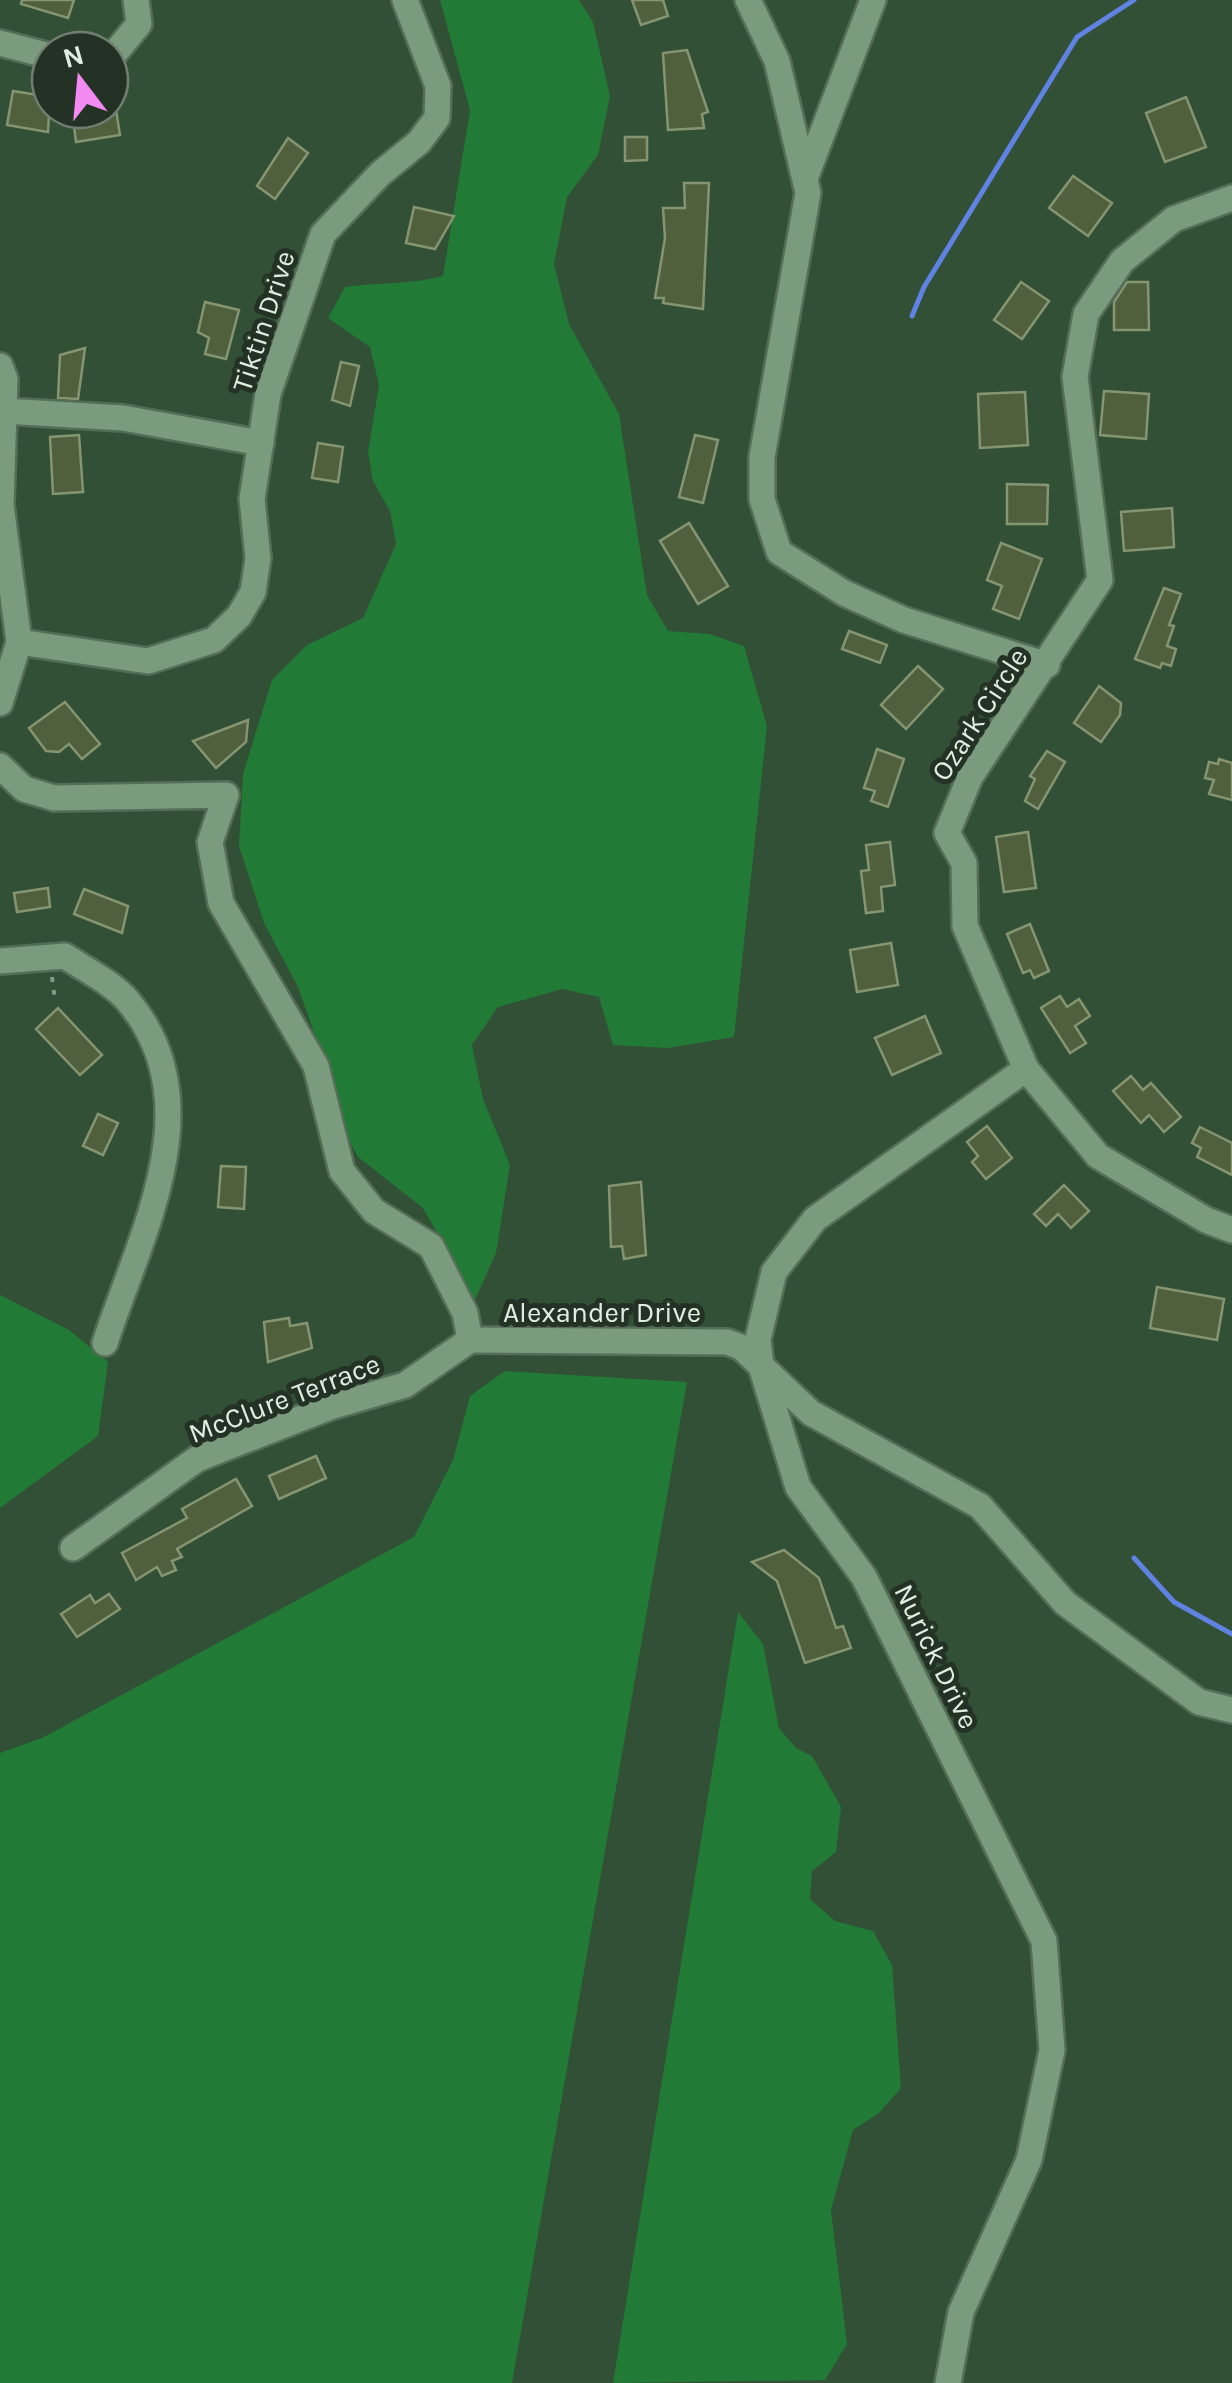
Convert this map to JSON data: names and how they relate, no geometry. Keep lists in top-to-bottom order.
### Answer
{
  "streets": {
    "street": [
      "Tiktin Drive",
      "Ozark Circle",
      "Alexander Drive",
      "McClure Terrace",
      "Nurick Drive"
    ]
  },
  "crossings": [
    ["Ozark Circle", "Nurick Drive"],
    ["Alexander Drive", "McClure Terrace"],
    ["Alexander Drive", "Nurick Drive"]
  ],
  "north": "top"
}
